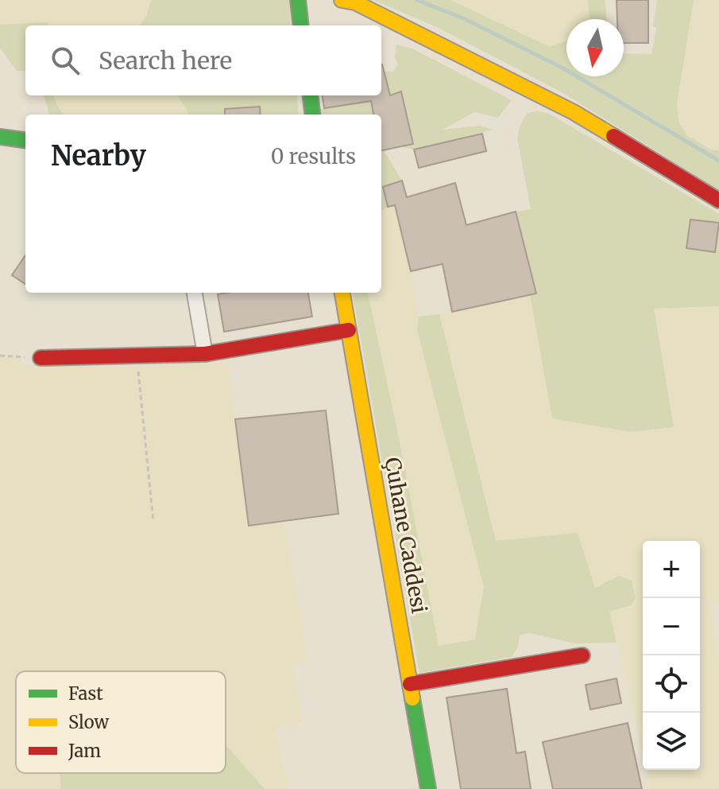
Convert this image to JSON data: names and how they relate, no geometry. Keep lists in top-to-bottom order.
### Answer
{
  "streets": {
    "street": ["Çuhane Caddesi"]
  },
  "legend": ["Fast", "Slow", "Jam"],
  "north": "bottom",
  "page": {
    "search": "Search here",
    "heading": ["Nearby", "0 results"],
    "map_buttons": ["+", "−"]
  }
}
